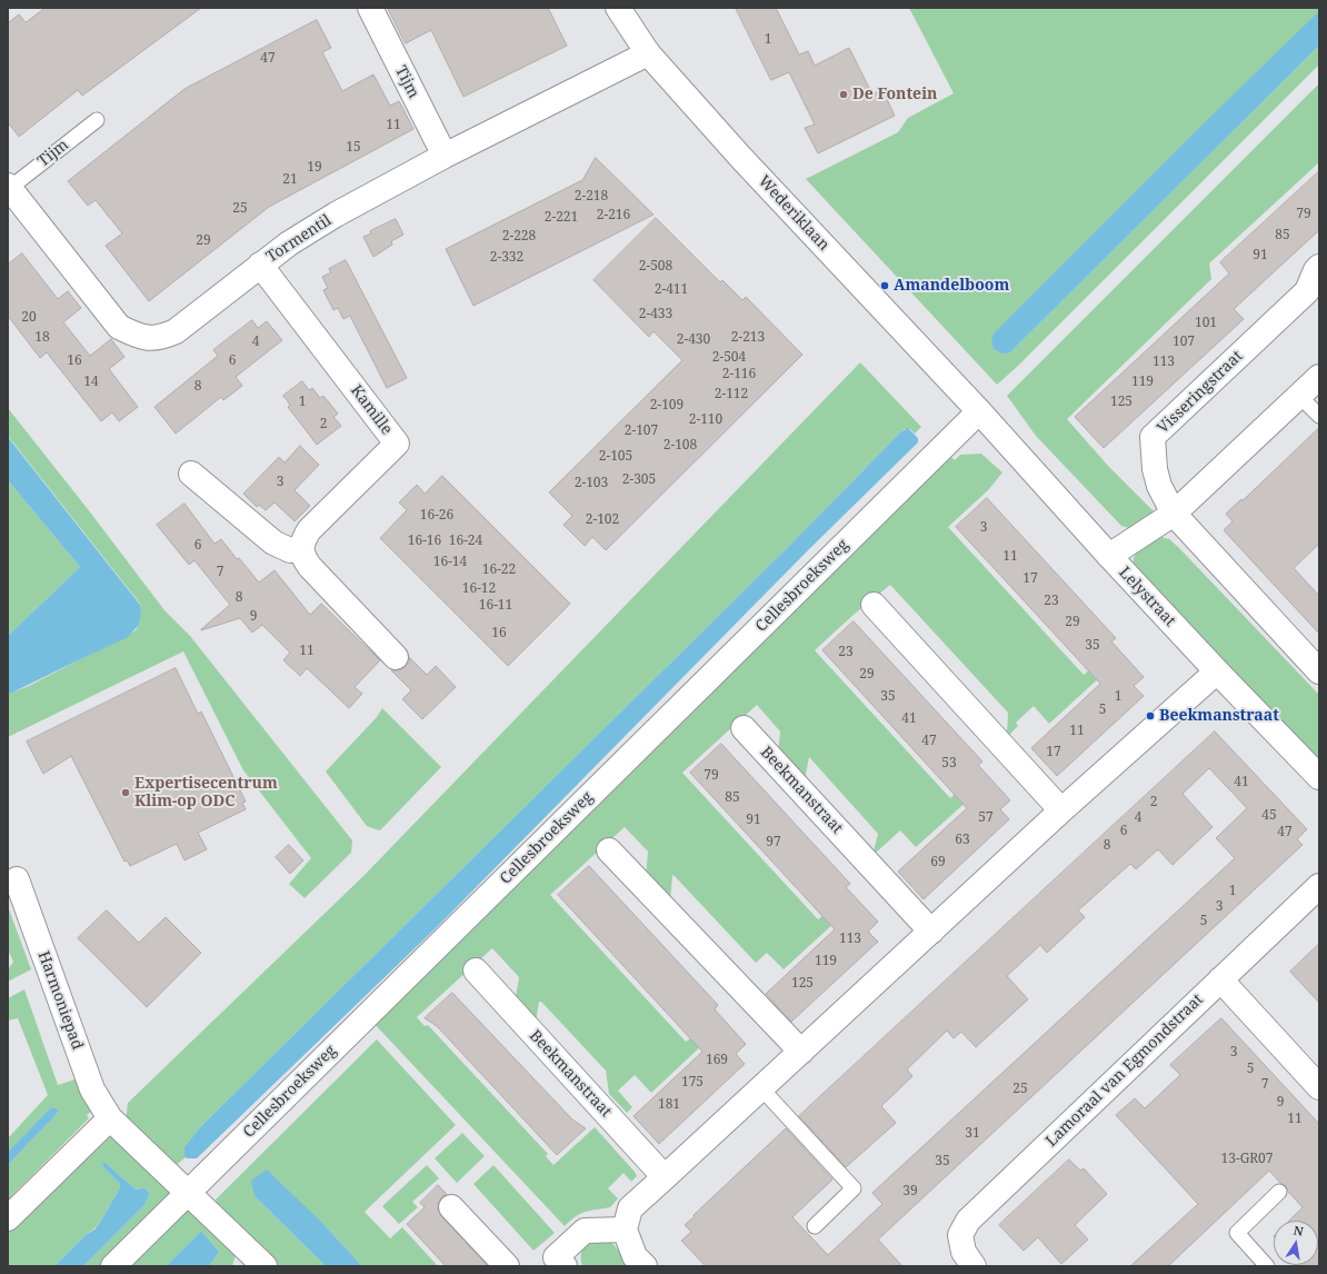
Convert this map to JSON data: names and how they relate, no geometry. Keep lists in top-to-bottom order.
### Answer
{
  "streets": {
    "street": [
      "Tijm",
      "Wederiklaan",
      "Tormentil",
      "Visseringstraat",
      "Kamille",
      "Cellesbroeksweg",
      "Lelystraat",
      "Beekmanstraat",
      "Harmoniepad",
      "Lamoraal van Egmondstraat"
    ]
  },
  "crossings": [
    ["Tijm", "Tormentil"],
    ["Wederiklaan", "Tormentil"],
    ["Wederiklaan", "Cellesbroeksweg"],
    ["Wederiklaan", "Lelystraat"],
    ["Tormentil", "Kamille"],
    ["Cellesbroeksweg", "Lelystraat"],
    ["Cellesbroeksweg", "Harmoniepad"]
  ],
  "places": [
    "De Fontein",
    "Amandelboom",
    "Beekmanstraat",
    "Expertisecentrum Klim-op ODC"
  ],
  "house_numbers": [
    "1",
    "47",
    "11",
    "15",
    "19",
    "21",
    "2-218",
    "25",
    "79",
    "2-216",
    "2-221",
    "85",
    "2-228",
    "29",
    "91",
    "2-332",
    "2-508",
    "2-411",
    "2-433",
    "20",
    "101",
    "18",
    "2-213",
    "2-430",
    "4",
    "107",
    "2-504",
    "16",
    "6",
    "113",
    "2-116",
    "14",
    "119",
    "8",
    "2-112",
    "1",
    "125",
    "2-109",
    "2-110",
    "2",
    "2-107",
    "2-108",
    "2-105",
    "2-305",
    "3",
    "2-103",
    "16-26",
    "2-102",
    "3",
    "16-16",
    "16-24",
    "6",
    "11",
    "16-14",
    "16-22",
    "7",
    "17",
    "16-12",
    "8",
    "23",
    "16-11",
    "9",
    "29",
    "16",
    "35",
    "11",
    "23",
    "29",
    "35",
    "1",
    "5",
    "41",
    "11",
    "47",
    "17",
    "53",
    "79",
    "41",
    "85",
    "2",
    "45",
    "57",
    "4",
    "91",
    "6",
    "47",
    "63",
    "97",
    "8",
    "69",
    "1",
    "3",
    "5",
    "113",
    "119",
    "125",
    "3",
    "169",
    "5",
    "175",
    "7",
    "25",
    "9",
    "181",
    "11",
    "31",
    "13-GR07",
    "35",
    "39"
  ],
  "north": "top"
}
